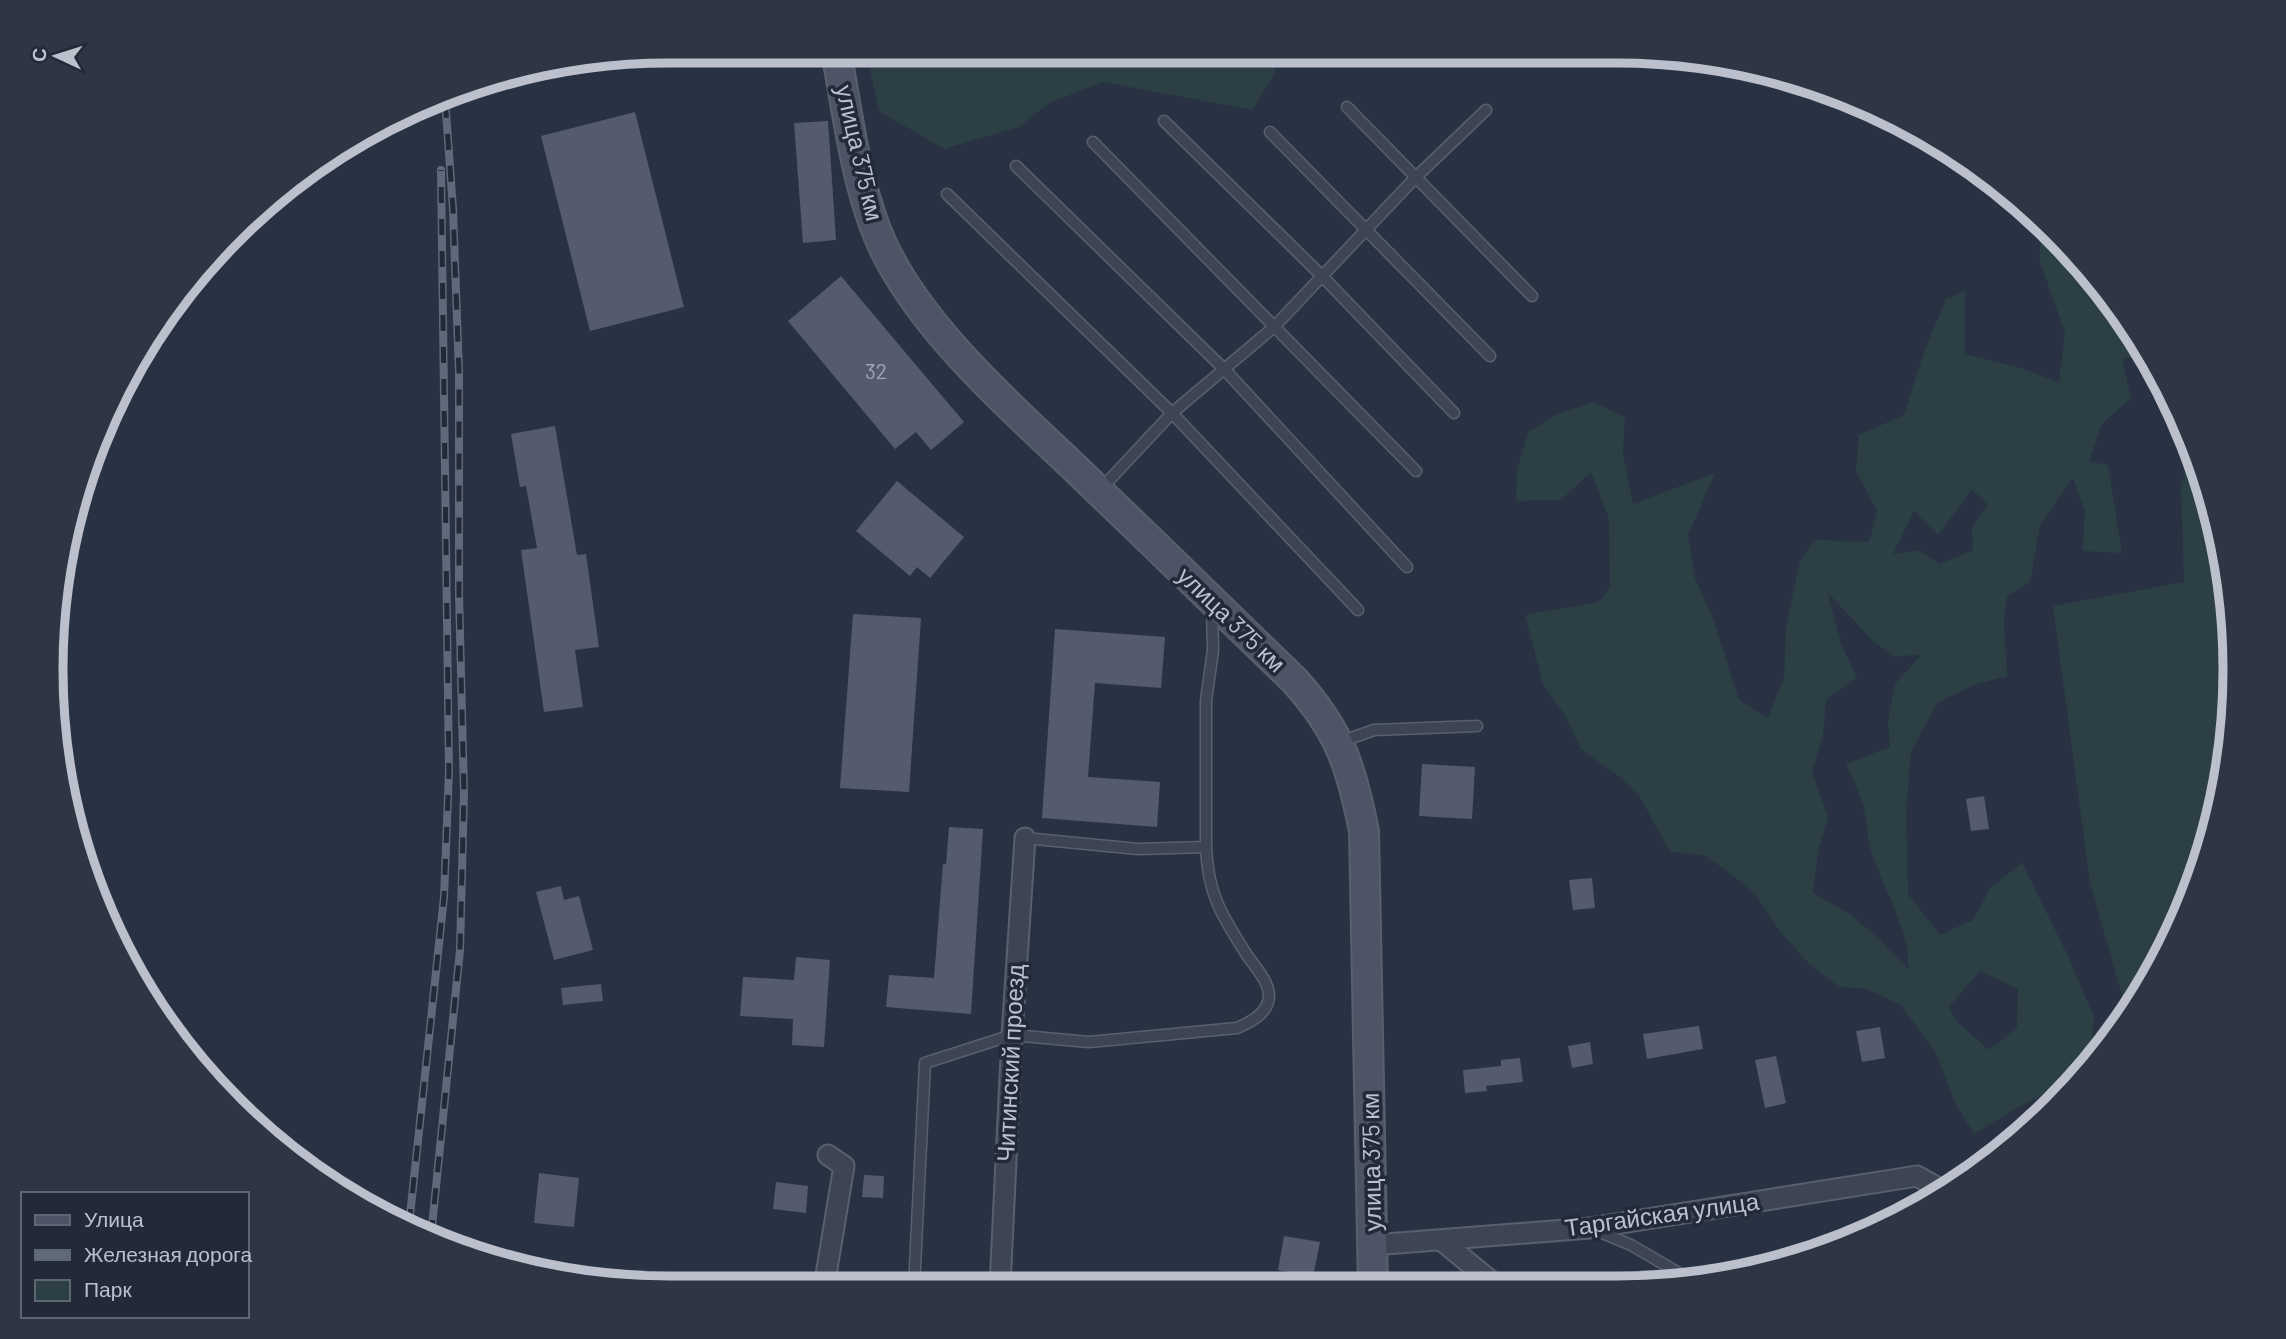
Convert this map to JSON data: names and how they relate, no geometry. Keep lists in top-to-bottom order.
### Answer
{
  "streets": {
    "main road": ["улица 375 км"],
    "street": ["Читинский проезд", "Таргайская улица"]
  },
  "crossings": [
    ["улица 375 км", "Таргайская улица"]
  ],
  "house_numbers": ["32"],
  "legend": ["Улица", "Железная дорога", "Парк"],
  "north": "left"
}
